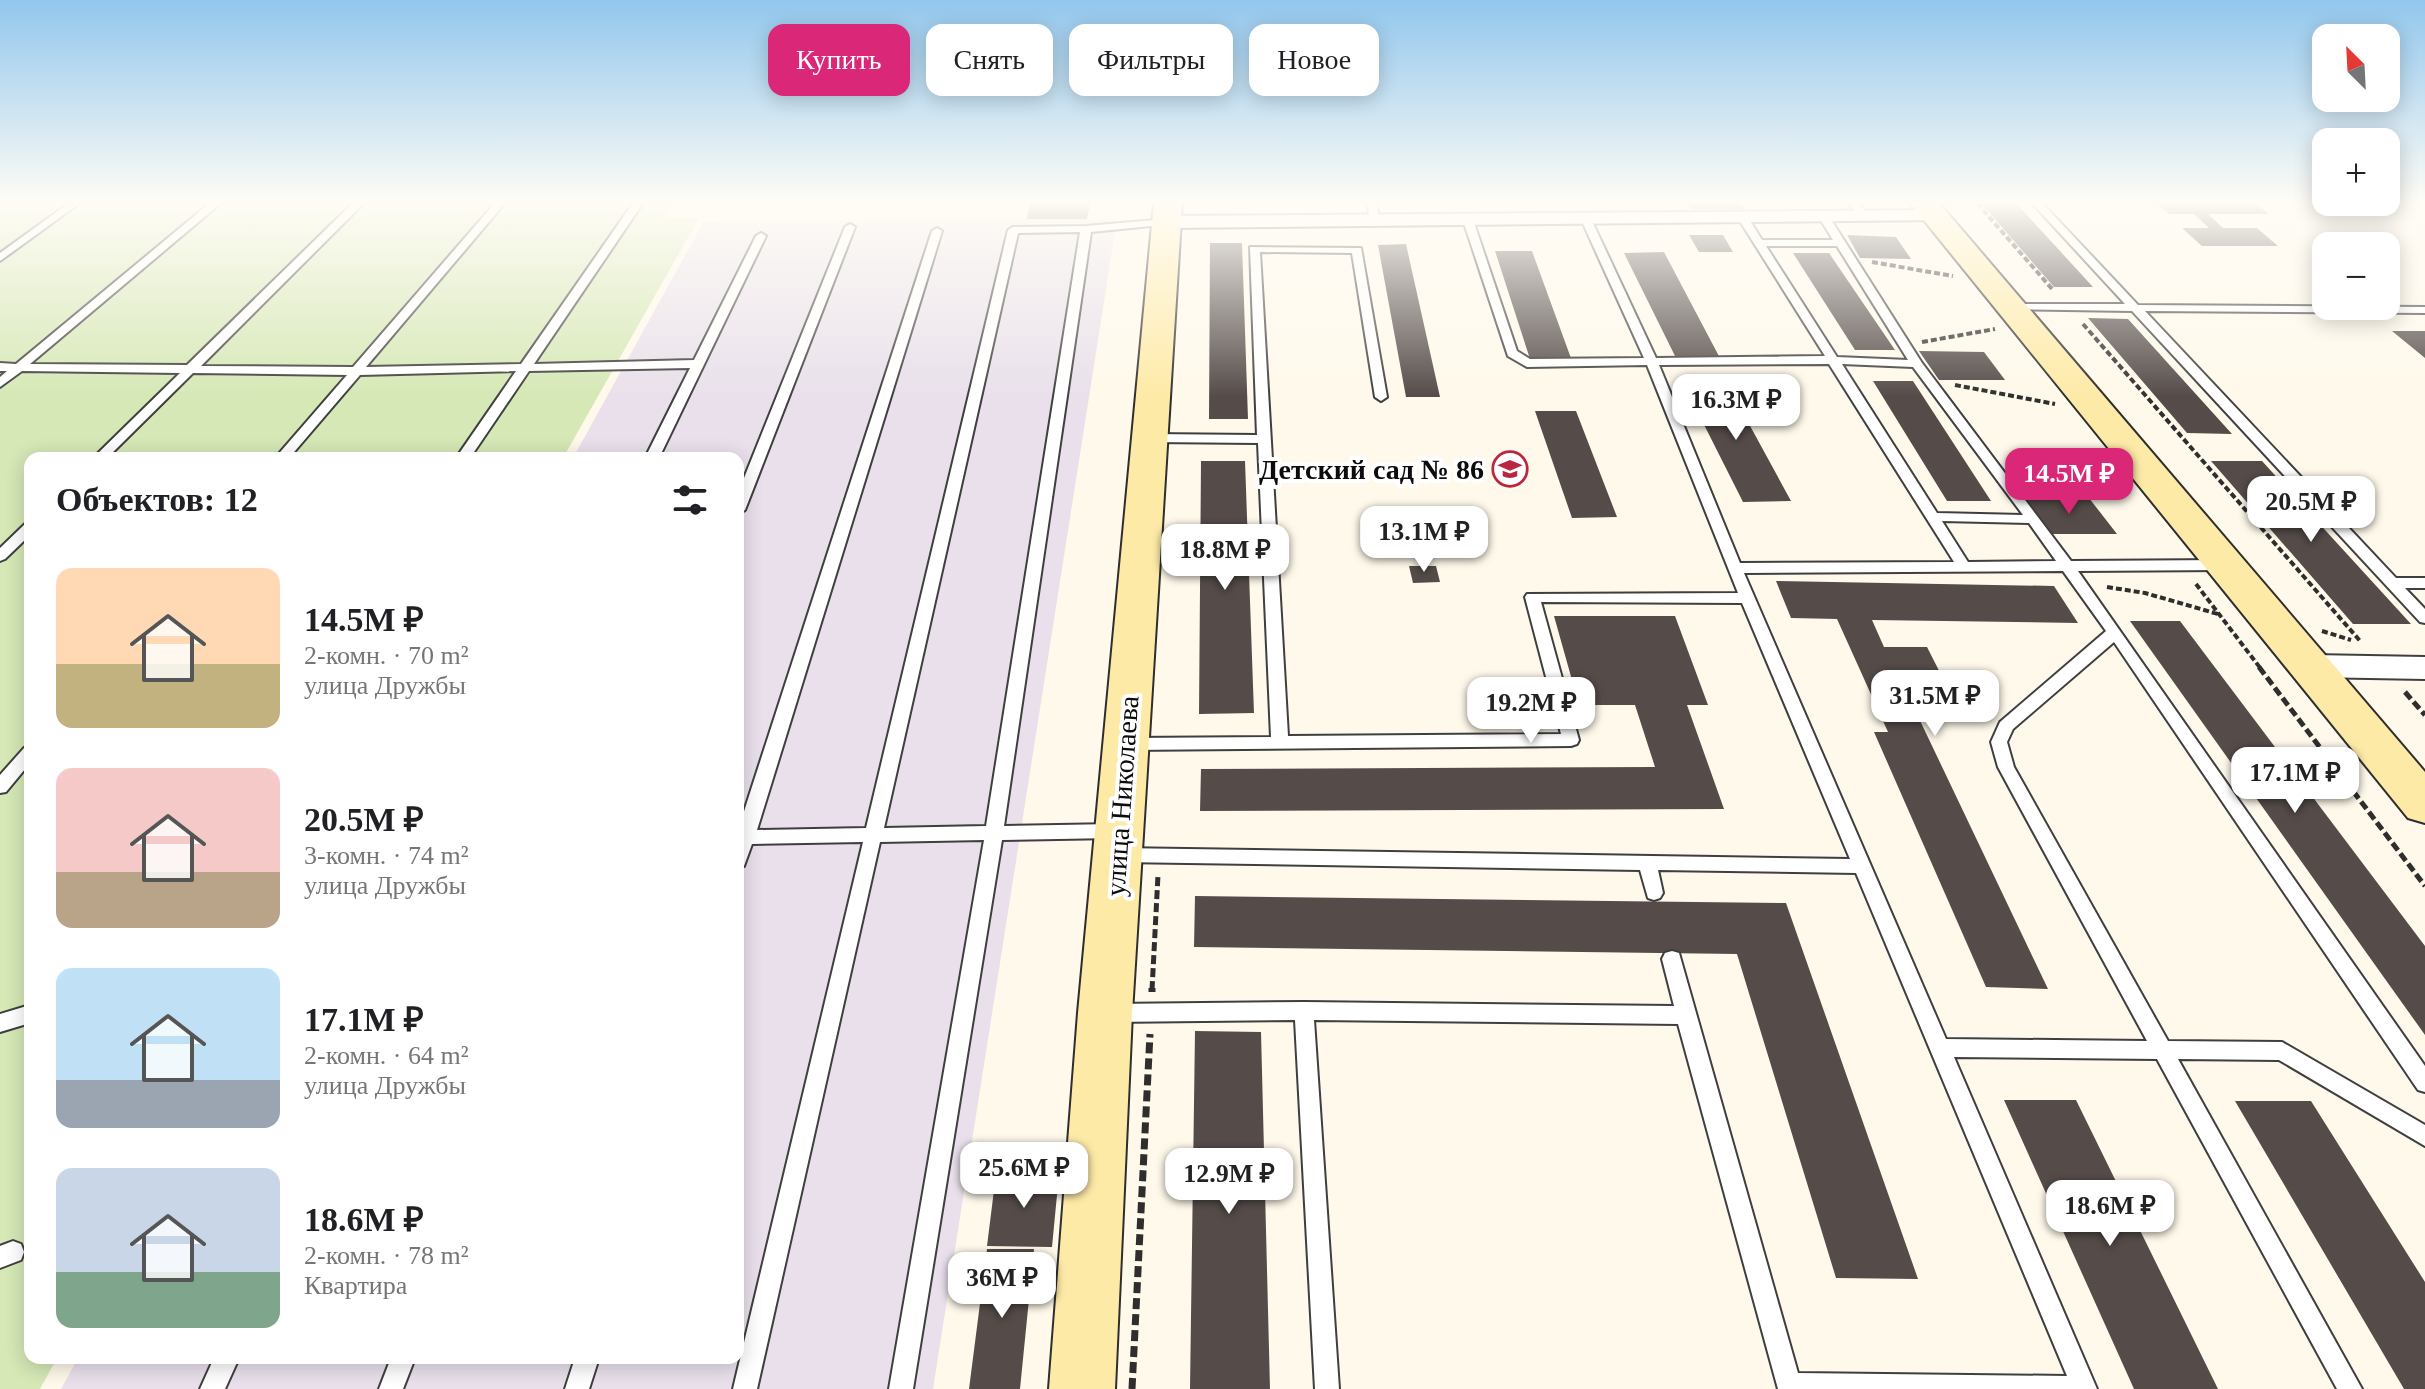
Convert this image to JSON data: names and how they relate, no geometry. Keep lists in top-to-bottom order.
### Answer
{
  "streets": {
    "main road": ["улица Николаева"]
  },
  "places": {
    "school or university": ["Детский сад № 86"]
  },
  "north": "top left",
  "page": {
    "map_buttons": ["+", "−"],
    "chip": [
      "Купить",
      "Снять",
      "Фильтры",
      "Новое"
    ],
    "price": [
      "16.3M ₽",
      "14.5M ₽",
      "20.5M ₽",
      "13.1M ₽",
      "18.8M ₽",
      "31.5M ₽",
      "19.2M ₽",
      "17.1M ₽",
      "25.6M ₽",
      "12.9M ₽",
      "18.6M ₽",
      "36M ₽"
    ],
    "heading": "Объектов: 12",
    "list": [
      {
        "name": "14.5M ₽",
        "note": "2-комн. · 70 m² · улица Дружбы"
      },
      {
        "name": "20.5M ₽",
        "note": "3-комн. · 74 m² · улица Дружбы"
      },
      {
        "name": "17.1M ₽",
        "note": "2-комн. · 64 m² · улица Дружбы"
      },
      {
        "name": "18.6M ₽",
        "note": "2-комн. · 78 m² · Квартира"
      }
    ]
  }
}
